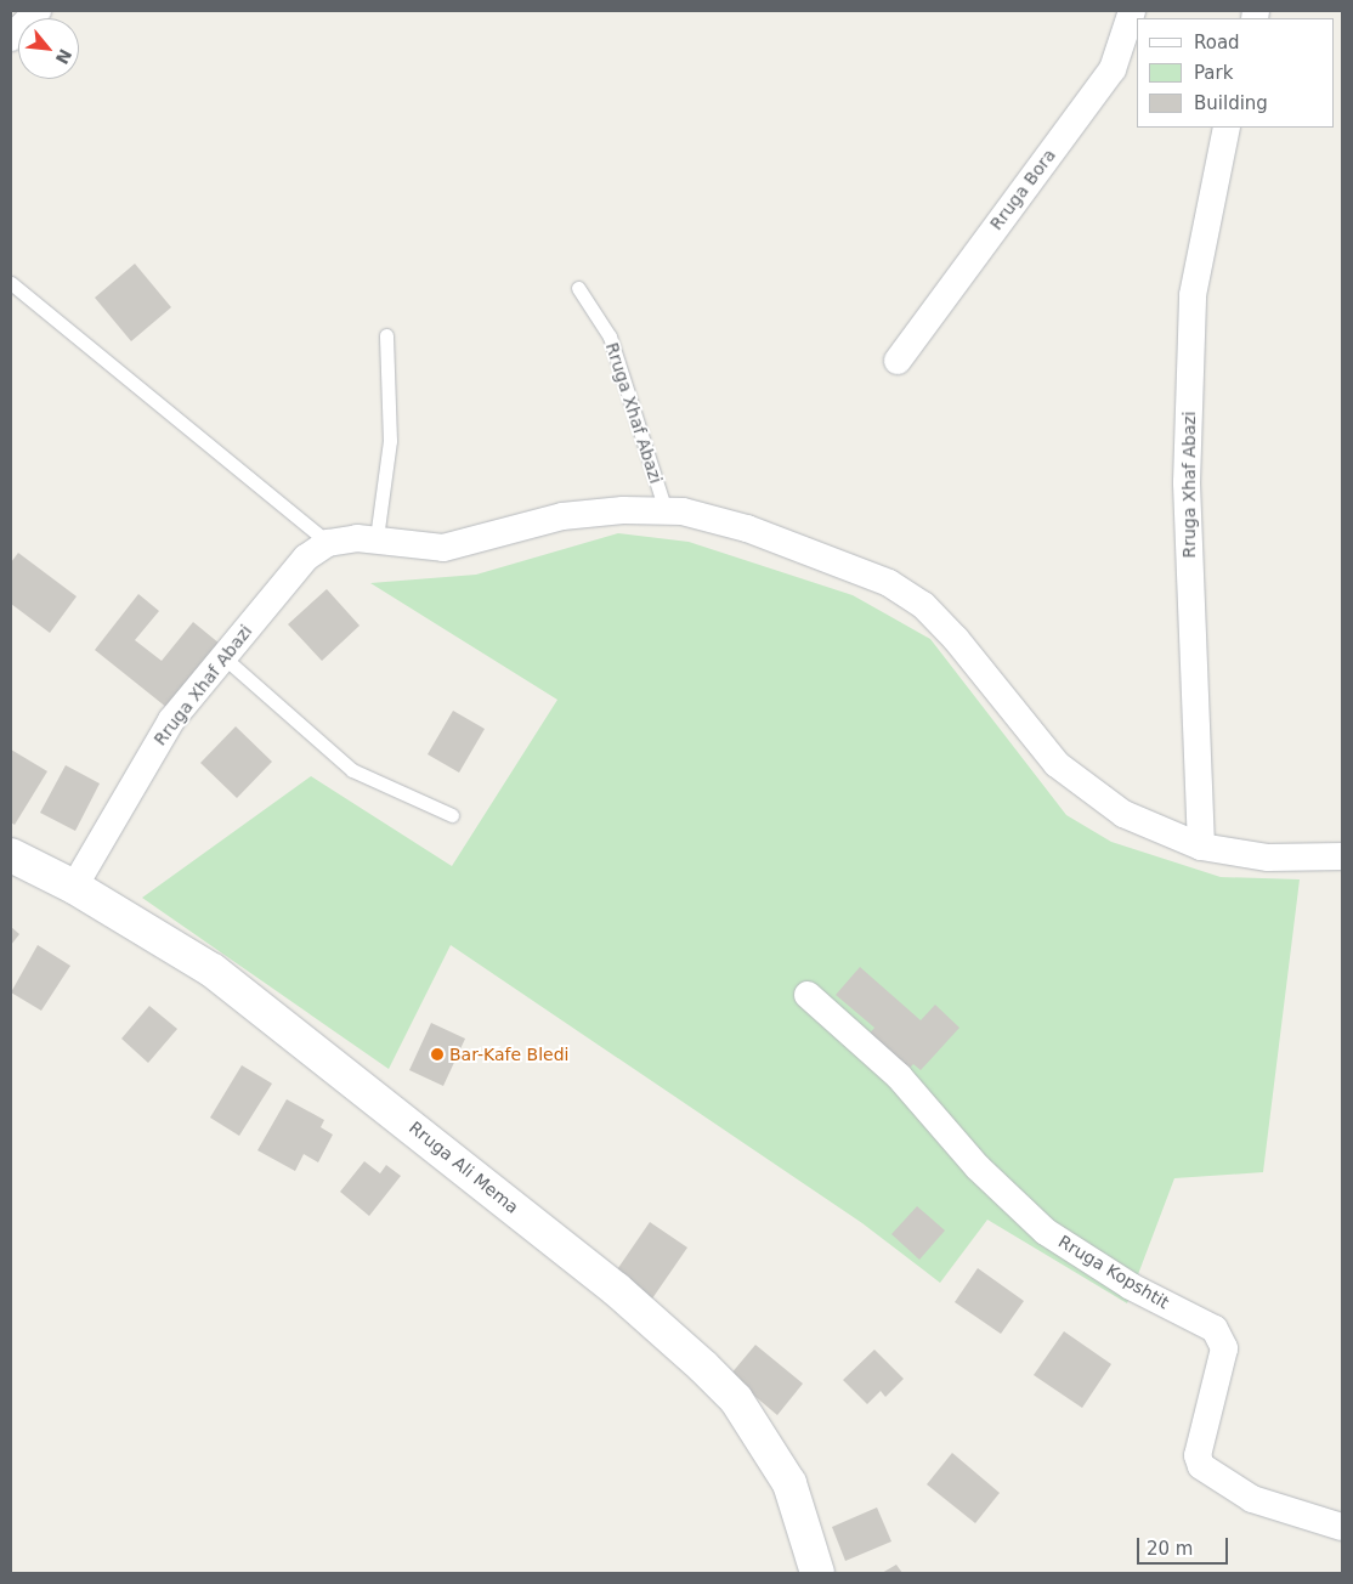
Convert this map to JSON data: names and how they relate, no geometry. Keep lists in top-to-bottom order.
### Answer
{
  "streets": {
    "street": [
      "Rruga Bora",
      "Rruga Xhaf Abazi",
      "Rruga Ali Mema",
      "Rruga Kopshtit"
    ]
  },
  "crossings": [
    ["Rruga Xhaf Abazi", "Rruga Ali Mema"]
  ],
  "places": ["Bar-Kafe Bledi"],
  "legend": ["Road", "Park", "Building"],
  "scale_bar": "20 m",
  "north": "bottom right"
}
